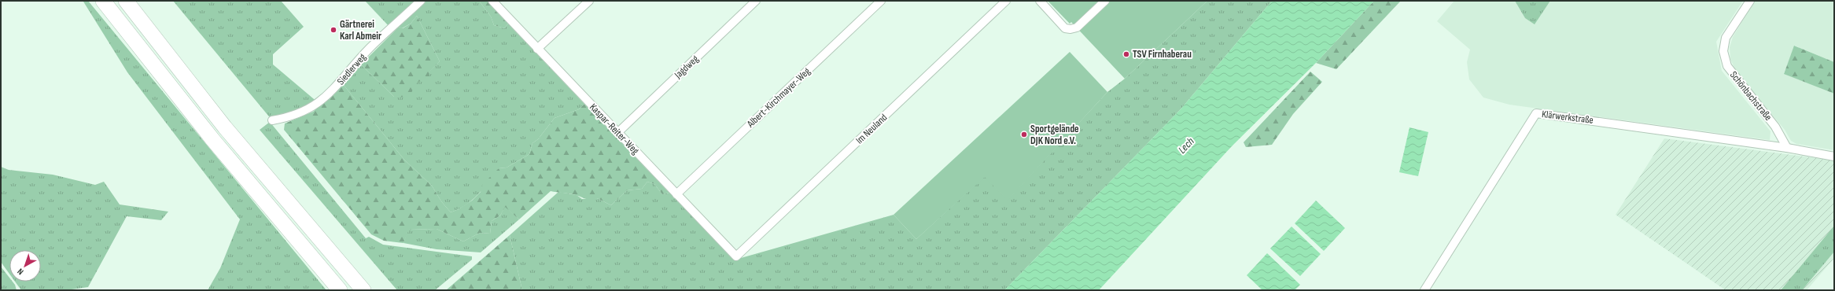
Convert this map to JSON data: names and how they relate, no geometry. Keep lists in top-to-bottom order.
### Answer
{
  "streets": {
    "street": [
      "Jagdweg",
      "Siedlerweg",
      "Schönbachstraße",
      "Albert-Kirchmayer-Weg",
      "Klärwerkstraße",
      "Kaspar-Reiter-Weg",
      "Im Neuland"
    ]
  },
  "crossings": [
    ["Jagdweg", "Kaspar-Reiter-Weg"],
    ["Schönbachstraße", "Klärwerkstraße"],
    ["Albert-Kirchmayer-Weg", "Kaspar-Reiter-Weg"],
    ["Kaspar-Reiter-Weg", "Im Neuland"]
  ],
  "water": ["Lech"],
  "places": ["Gärtnerei Karl Abmeir", "TSV Firnhaberau", "Sportgelände DJK Nord e.V."],
  "north": "bottom left"
}
